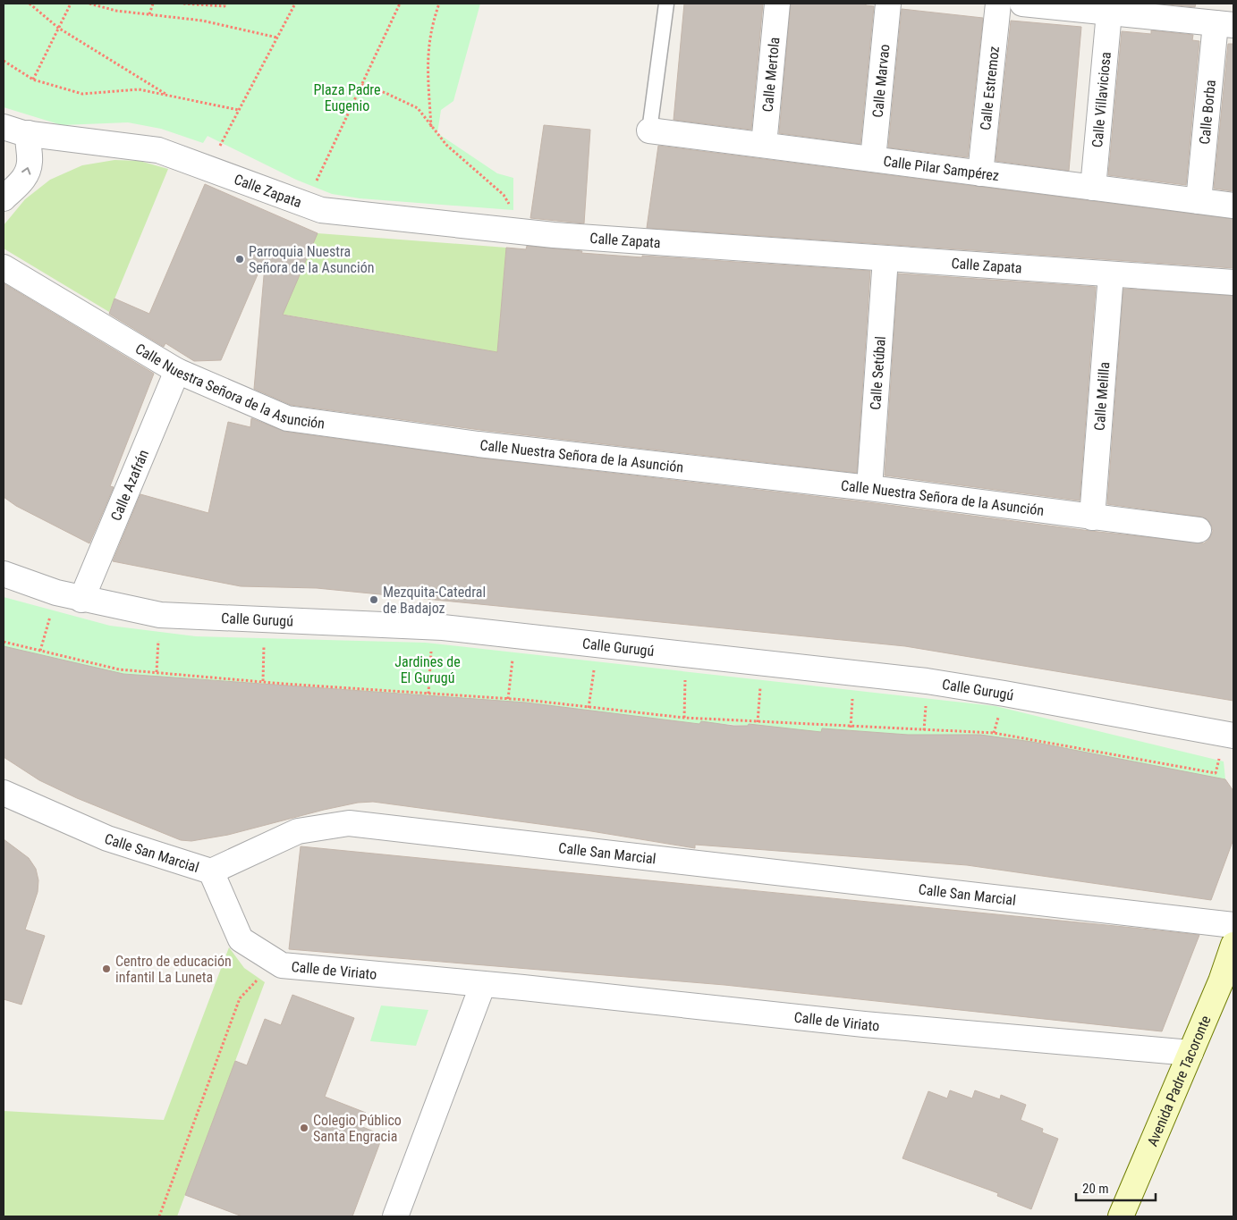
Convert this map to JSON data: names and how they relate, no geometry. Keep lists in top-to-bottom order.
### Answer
{
  "streets": {
    "main road": ["Avenida Padre Tacoronte"],
    "street": [
      "Calle Mertola",
      "Calle Marvao",
      "Calle Estremoz",
      "Calle Villaviciosa",
      "Calle Borba",
      "Calle Pilar Sampérez",
      "Calle Zapata",
      "Calle Setúbal",
      "Calle Nuestra Señora de la Asunción",
      "Calle Melilla",
      "Calle Azafrán",
      "Calle Gurugú",
      "Calle San Marcial",
      "Calle de Viriato"
    ]
  },
  "crossings": [
    ["Calle Mertola", "Calle Pilar Sampérez"],
    ["Calle Marvao", "Calle Pilar Sampérez"],
    ["Calle Estremoz", "Calle Pilar Sampérez"],
    ["Calle Villaviciosa", "Calle Pilar Sampérez"],
    ["Calle Borba", "Calle Pilar Sampérez"],
    ["Calle Zapata", "Calle Setúbal"],
    ["Calle Zapata", "Calle Melilla"],
    ["Calle Setúbal", "Calle Nuestra Señora de la Asunción"],
    ["Calle Nuestra Señora de la Asunción", "Calle Melilla"],
    ["Calle Nuestra Señora de la Asunción", "Calle Azafrán"],
    ["Calle Azafrán", "Calle Gurugú"],
    ["Calle San Marcial", "Calle de Viriato"],
    ["Calle de Viriato", "Avenida Padre Tacoronte"]
  ],
  "parks": ["Plaza Padre Eugenio", "Jardines de El Gurugú"],
  "places": [
    "Parroquia Nuestra Señora de la Asunción",
    "Mezquita-Catedral de Badajoz",
    "Centro de educación infantil La Luneta",
    "Colegio Público Santa Engracia"
  ],
  "scale_bar": "20 m"
}
